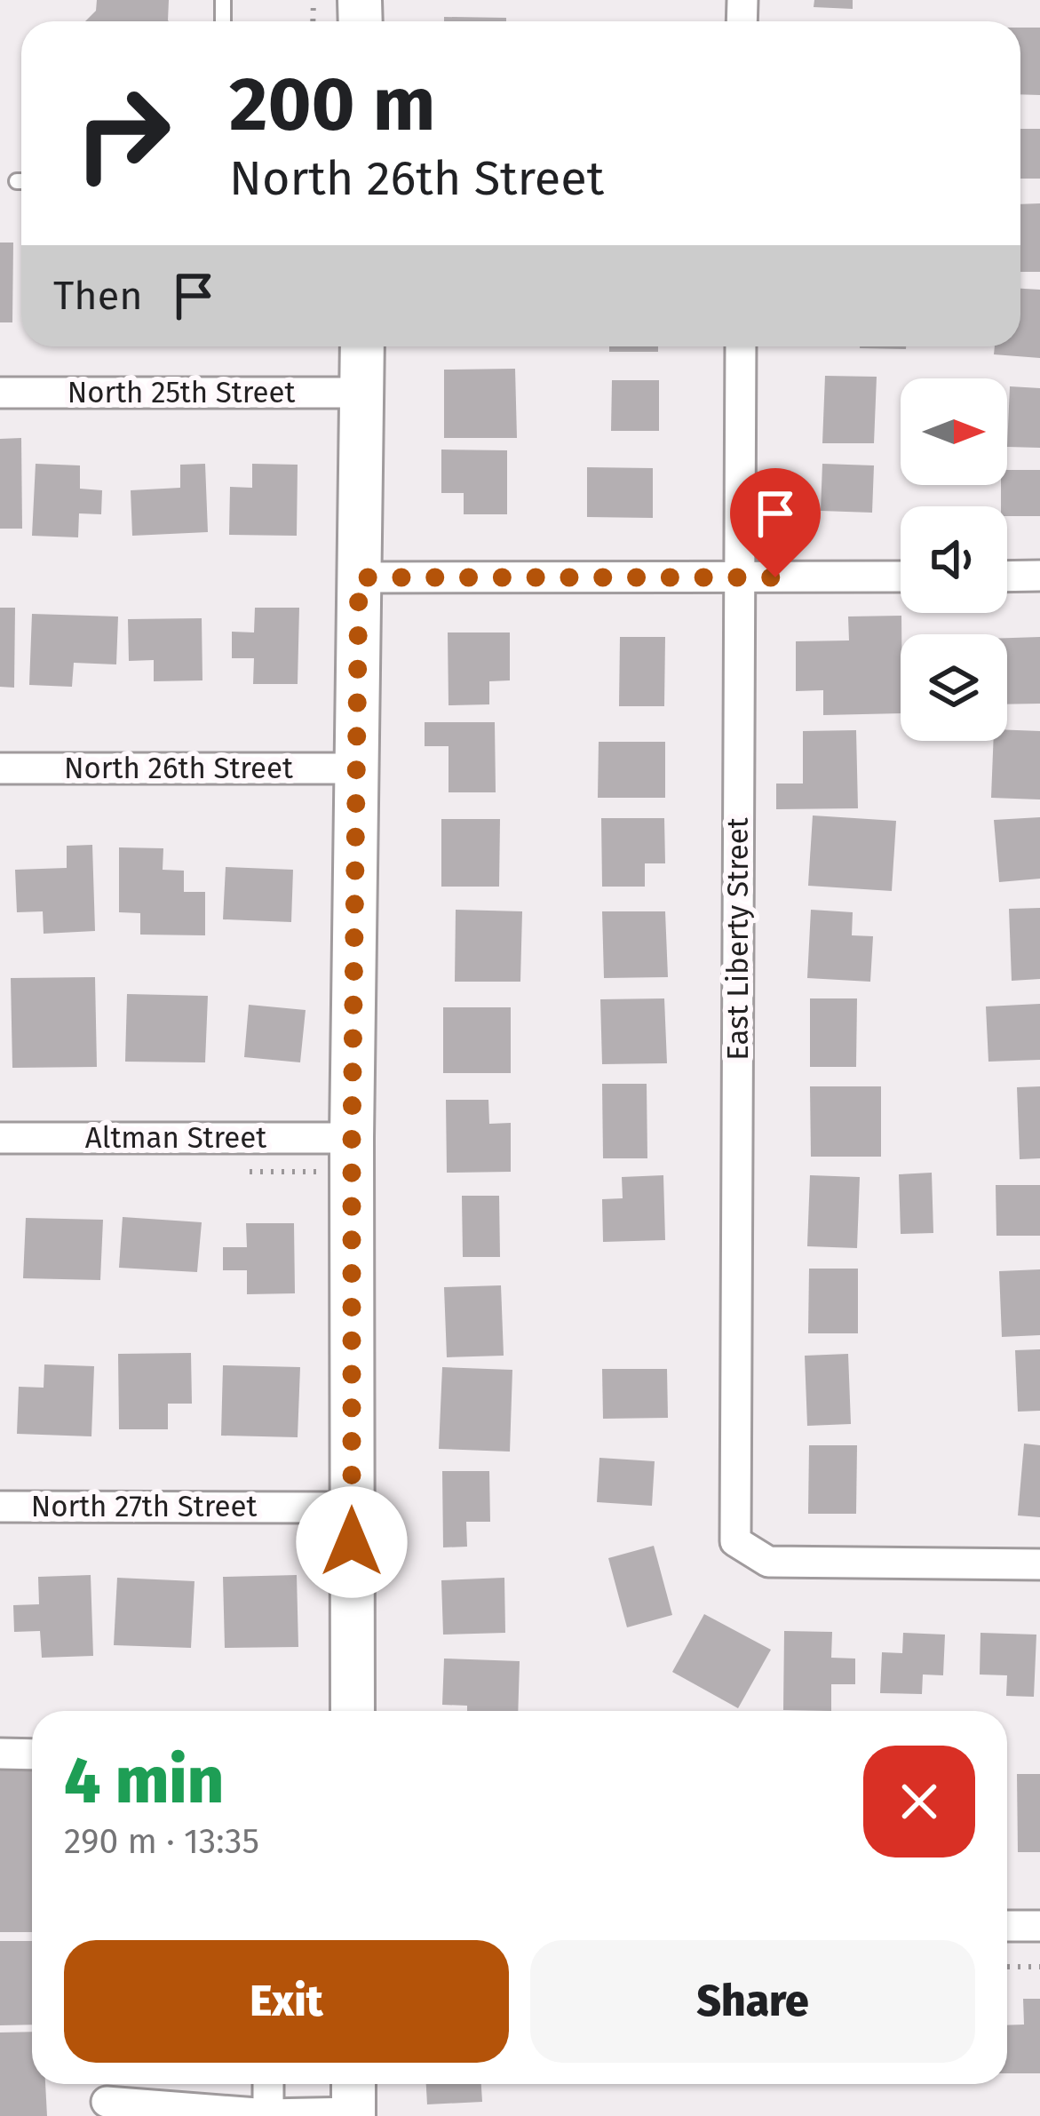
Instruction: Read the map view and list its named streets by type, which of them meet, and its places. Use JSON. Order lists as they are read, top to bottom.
{
  "streets": {
    "street": [
      "North 25th Street",
      "North 26th Street",
      "East Liberty Street",
      "Altman Street",
      "North 27th Street"
    ]
  },
  "north": "right",
  "page": {
    "turn": ["200 m", "North 26th Street"],
    "then": "Then",
    "heading": ["4 min", "290 m · 13:35"],
    "buttons": ["Exit", "Share"]
  }
}
